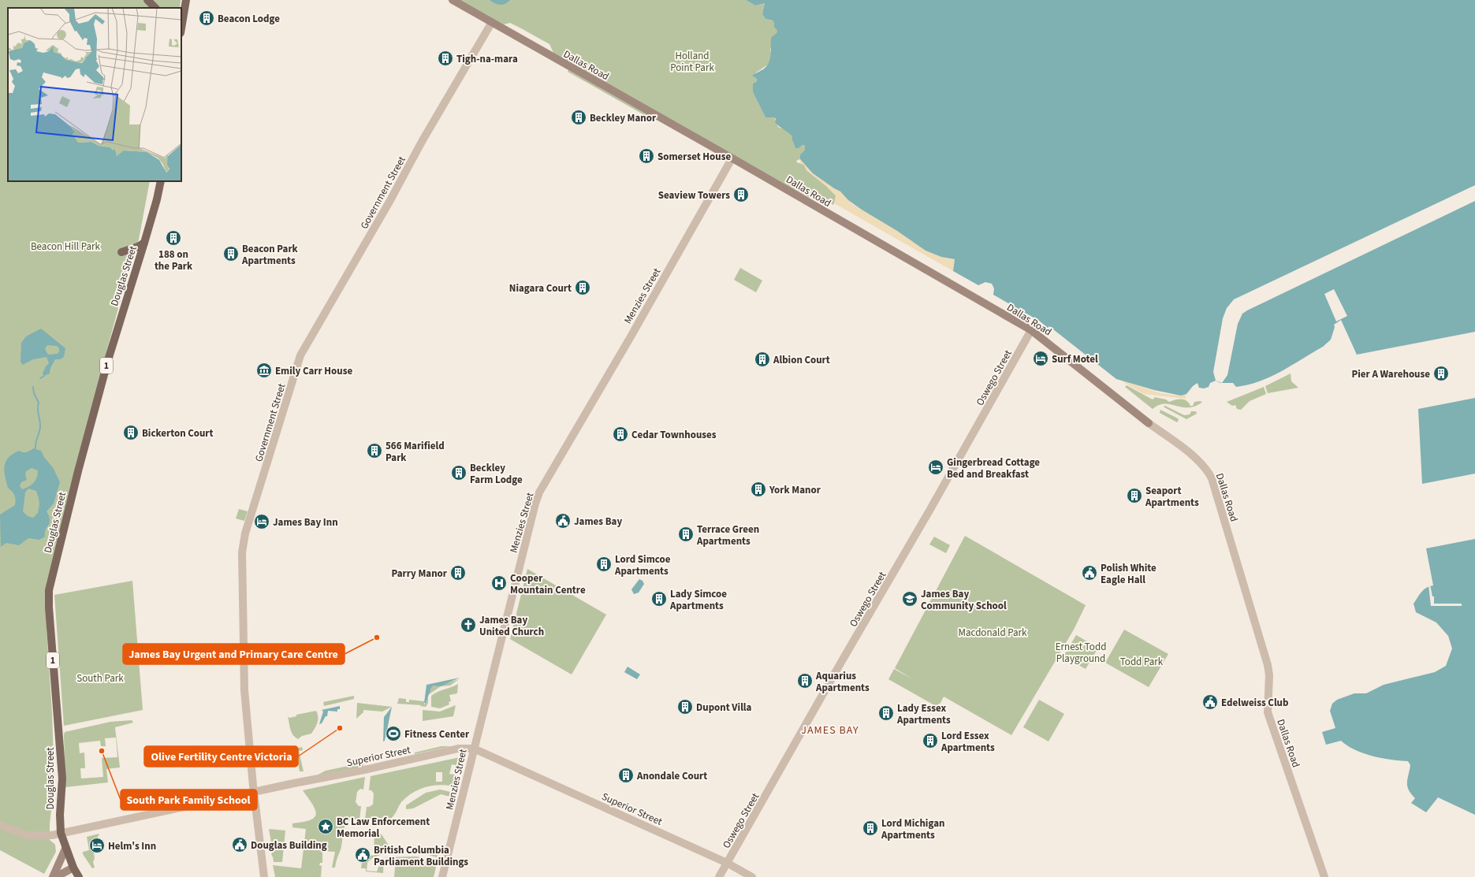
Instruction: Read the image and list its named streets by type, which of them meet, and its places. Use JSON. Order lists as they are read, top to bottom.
{
  "streets": {
    "main road": ["Dallas Road", "Douglas Street", "1"],
    "street": [
      "Government Street",
      "Menzies Street",
      "Oswego Street",
      "Superior Street"
    ]
  },
  "crossings": [
    ["Dallas Road", "Government Street"],
    ["Dallas Road", "Menzies Street"],
    ["Dallas Road", "Oswego Street"],
    ["Government Street", "Superior Street"],
    ["Douglas Street", "Superior Street"],
    ["Menzies Street", "Superior Street"],
    ["Oswego Street", "Superior Street"]
  ],
  "districts": ["JAMES BAY"],
  "parks": [
    "Holland Point Park",
    "Beacon Hill Park",
    "Macdonald Park",
    "Ernest Todd Playground",
    "Todd Park",
    "South Park"
  ],
  "places": {
    "building": [
      "Beacon Lodge",
      "Tigh-na-mara",
      "Beckley Manor",
      "Somerset House",
      "Seaview Towers",
      "188 on the Park",
      "Beacon Park Apartments",
      "Niagara Court",
      "Albion Court",
      "Pier A Warehouse",
      "Bickerton Court",
      "Cedar Townhouses",
      "566 Marifield Park",
      "Beckley Farm Lodge",
      "York Manor",
      "Seaport Apartments",
      "Terrace Green Apartments",
      "Lord Simcoe Apartments",
      "Parry Manor",
      "Lady Simcoe Apartments",
      "Aquarius Apartments",
      "Dupont Villa",
      "Lady Essex Apartments",
      "Lord Essex Apartments",
      "Anondale Court",
      "Lord Michigan Apartments"
    ],
    "hotel": [
      "Surf Motel",
      "Gingerbread Cottage Bed and Breakfast",
      "James Bay Inn",
      "Helm's Inn"
    ],
    "museum": ["Emily Carr House"],
    "public building": [
      "James Bay",
      "Polish White Eagle Hall",
      "Edelweiss Club",
      "Douglas Building",
      "British Columbia Parliament Buildings"
    ],
    "hospital": ["Cooper Mountain Centre"],
    "school or university": ["James Bay Community School"],
    "church": ["James Bay United Church"],
    "other": ["James Bay Urgent and Primary Care Centre", "Olive Fertility Centre Victoria", "South Park Family School"],
    "sports": ["Fitness Center"],
    "place": ["BC Law Enforcement Memorial"]
  }
}
